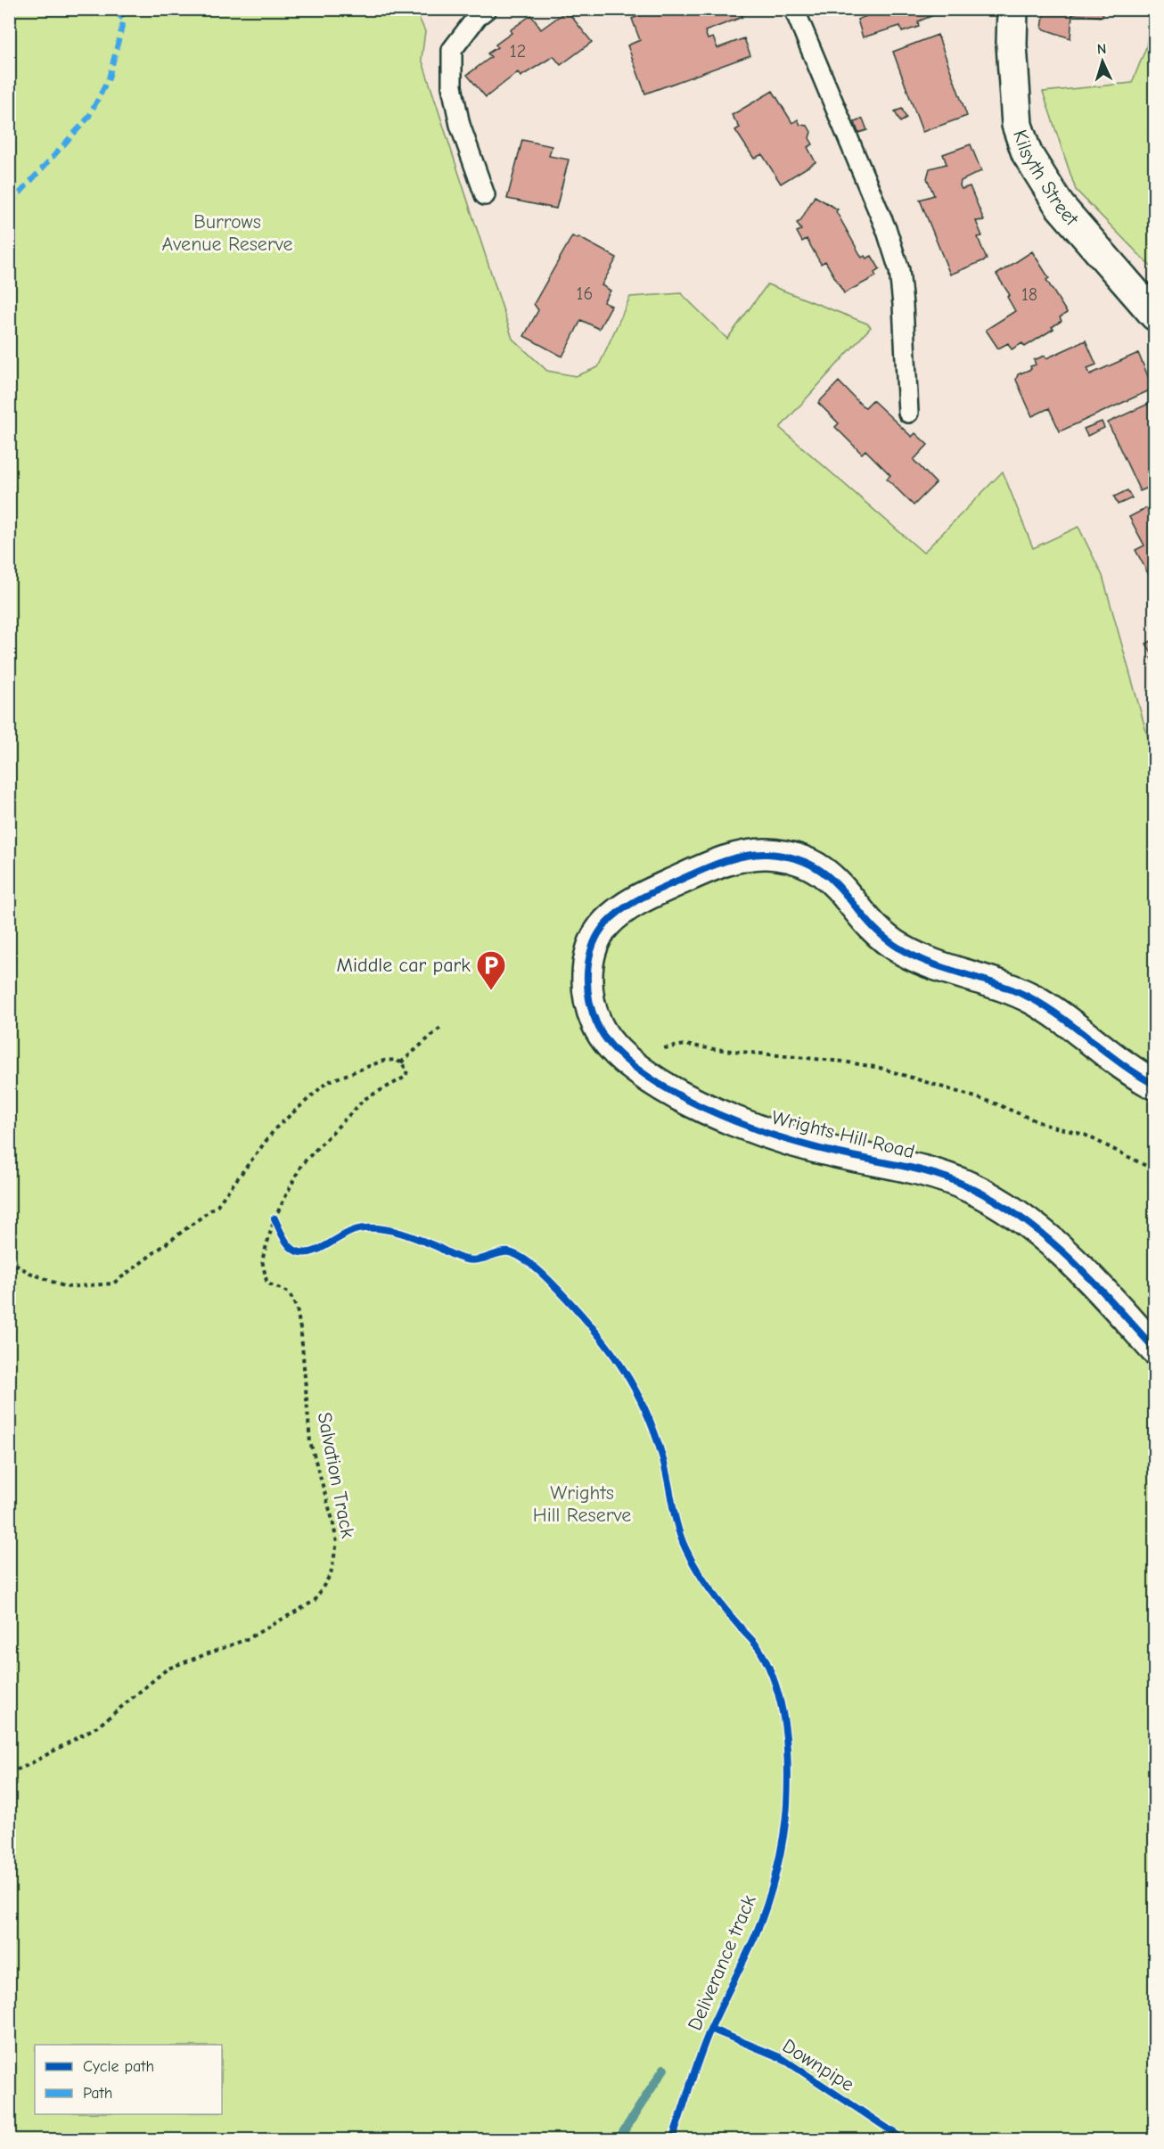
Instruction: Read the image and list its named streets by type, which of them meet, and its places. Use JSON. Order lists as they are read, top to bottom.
{
  "streets": {
    "street": ["Kilsyth Street", "Wrights Hill Road"],
    "path": ["Salvation Track"],
    "cycle path": ["Deliverance track"]
  },
  "parks": ["Burrows Avenue Reserve", "Wrights Hill Reserve"],
  "places": {
    "parking": ["Middle car park"]
  },
  "house_numbers": ["12", "16", "18"],
  "legend": ["Cycle path", "Path"],
  "north": "top"
}
